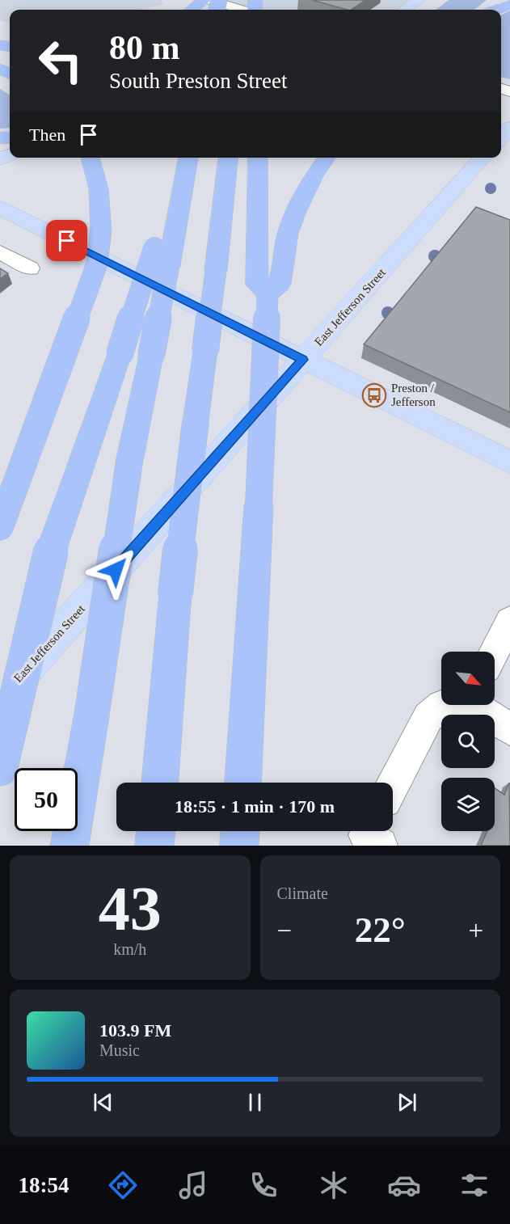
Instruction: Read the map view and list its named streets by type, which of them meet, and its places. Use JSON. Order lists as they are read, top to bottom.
{
  "streets": {
    "main road": ["East Jefferson Street"]
  },
  "places": {
    "bus stop": ["Preston / Jefferson"]
  },
  "north": "bottom right",
  "page": {
    "turn": ["80 m", "South Preston Street"],
    "then": "Then",
    "limit": "50",
    "trip": "18:55 · 1 min · 170 m",
    "tile": [
      ["43", "km/h"],
      "Climate"
    ],
    "heat": ["−", "22°", "+"],
    "song": ["103.9 FM", "Music"],
    "tabs": "18:54"
  }
}
